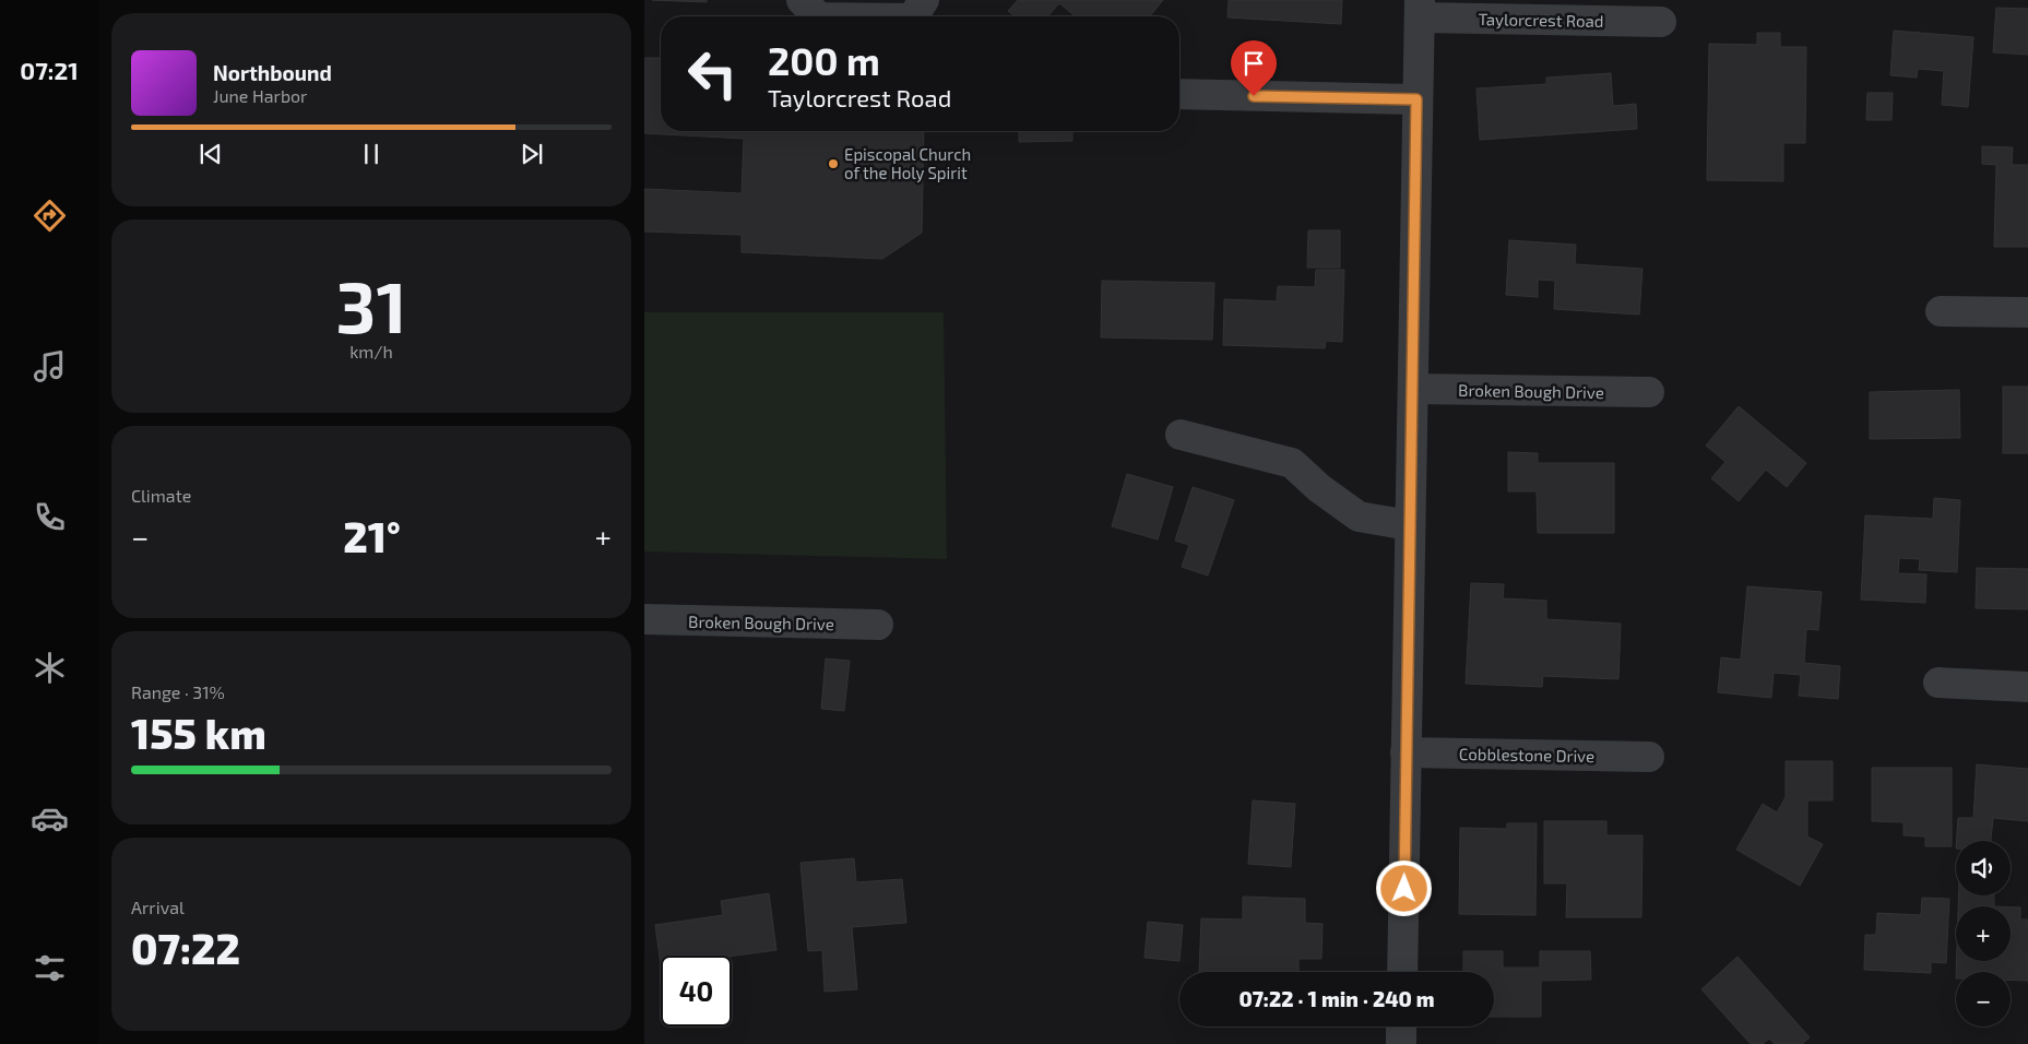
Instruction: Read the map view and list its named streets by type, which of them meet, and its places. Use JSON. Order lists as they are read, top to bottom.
{
  "streets": {
    "street": ["Taylorcrest Road", "Broken Bough Drive", "Cobblestone Drive"]
  },
  "places": ["Episcopal Church of the Holy Spirit"],
  "page": {
    "tabs": "07:21",
    "turn": ["200 m", "Taylorcrest Road"],
    "song": ["Northbound", "June Harbor"],
    "tile": [
      ["31", "km/h"],
      "Climate",
      ["Range · 31%", "155 km"],
      ["Arrival", "07:22"]
    ],
    "heat": ["−", "21°", "+"],
    "map_buttons": ["+", "−"],
    "limit": "40",
    "trip": "07:22 · 1 min · 240 m"
  }
}
